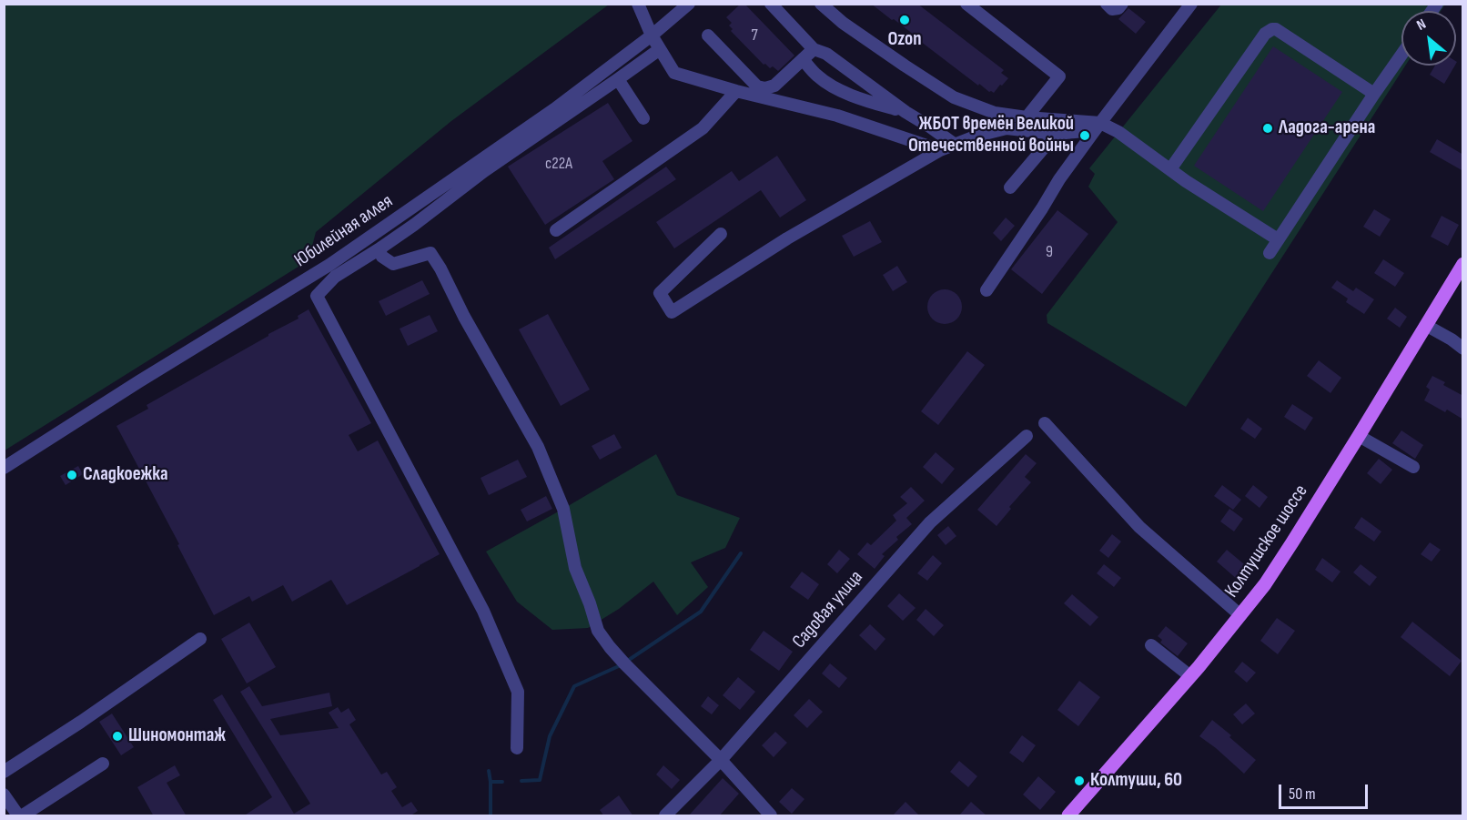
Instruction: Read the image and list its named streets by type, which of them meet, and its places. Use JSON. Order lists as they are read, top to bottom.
{
  "streets": {
    "main road": ["Колтушское шоссе"],
    "street": ["Юбилейная аллея", "Садовая улица"]
  },
  "places": [
    "Ozon",
    "Ладога-арена",
    "ЖБОТ времён Великой Отечественной войны",
    "Сладкоежка",
    "Шиномонтаж",
    "Колтуши, 60"
  ],
  "house_numbers": ["7", "с22А", "9"],
  "scale_bar": "50 m",
  "north": "top left"
}
